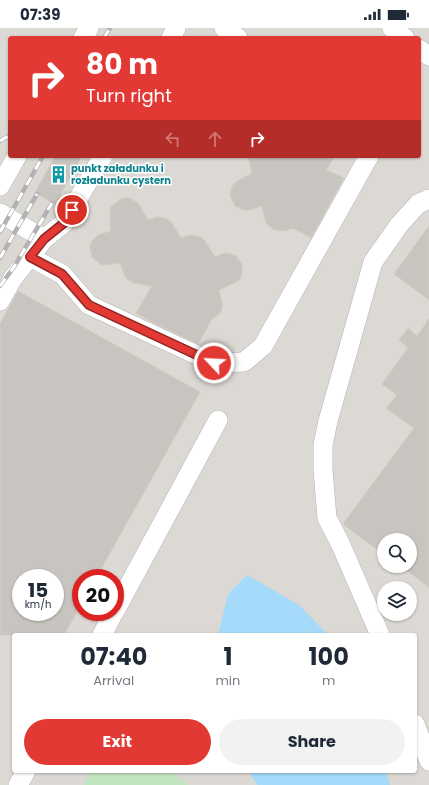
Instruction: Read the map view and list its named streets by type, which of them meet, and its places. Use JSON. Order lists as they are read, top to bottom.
{
  "places": {
    "building": ["punkt załadunku i rozładunku cystern"]
  },
  "page": {
    "status": "07:39",
    "turn": ["80 m", "Turn right"],
    "speed": "15 km/h",
    "limit": "20",
    "eta": [
      "07:40",
      "Arrival",
      "1",
      "min",
      "100",
      "m"
    ],
    "buttons": ["Exit", "Share"]
  }
}
